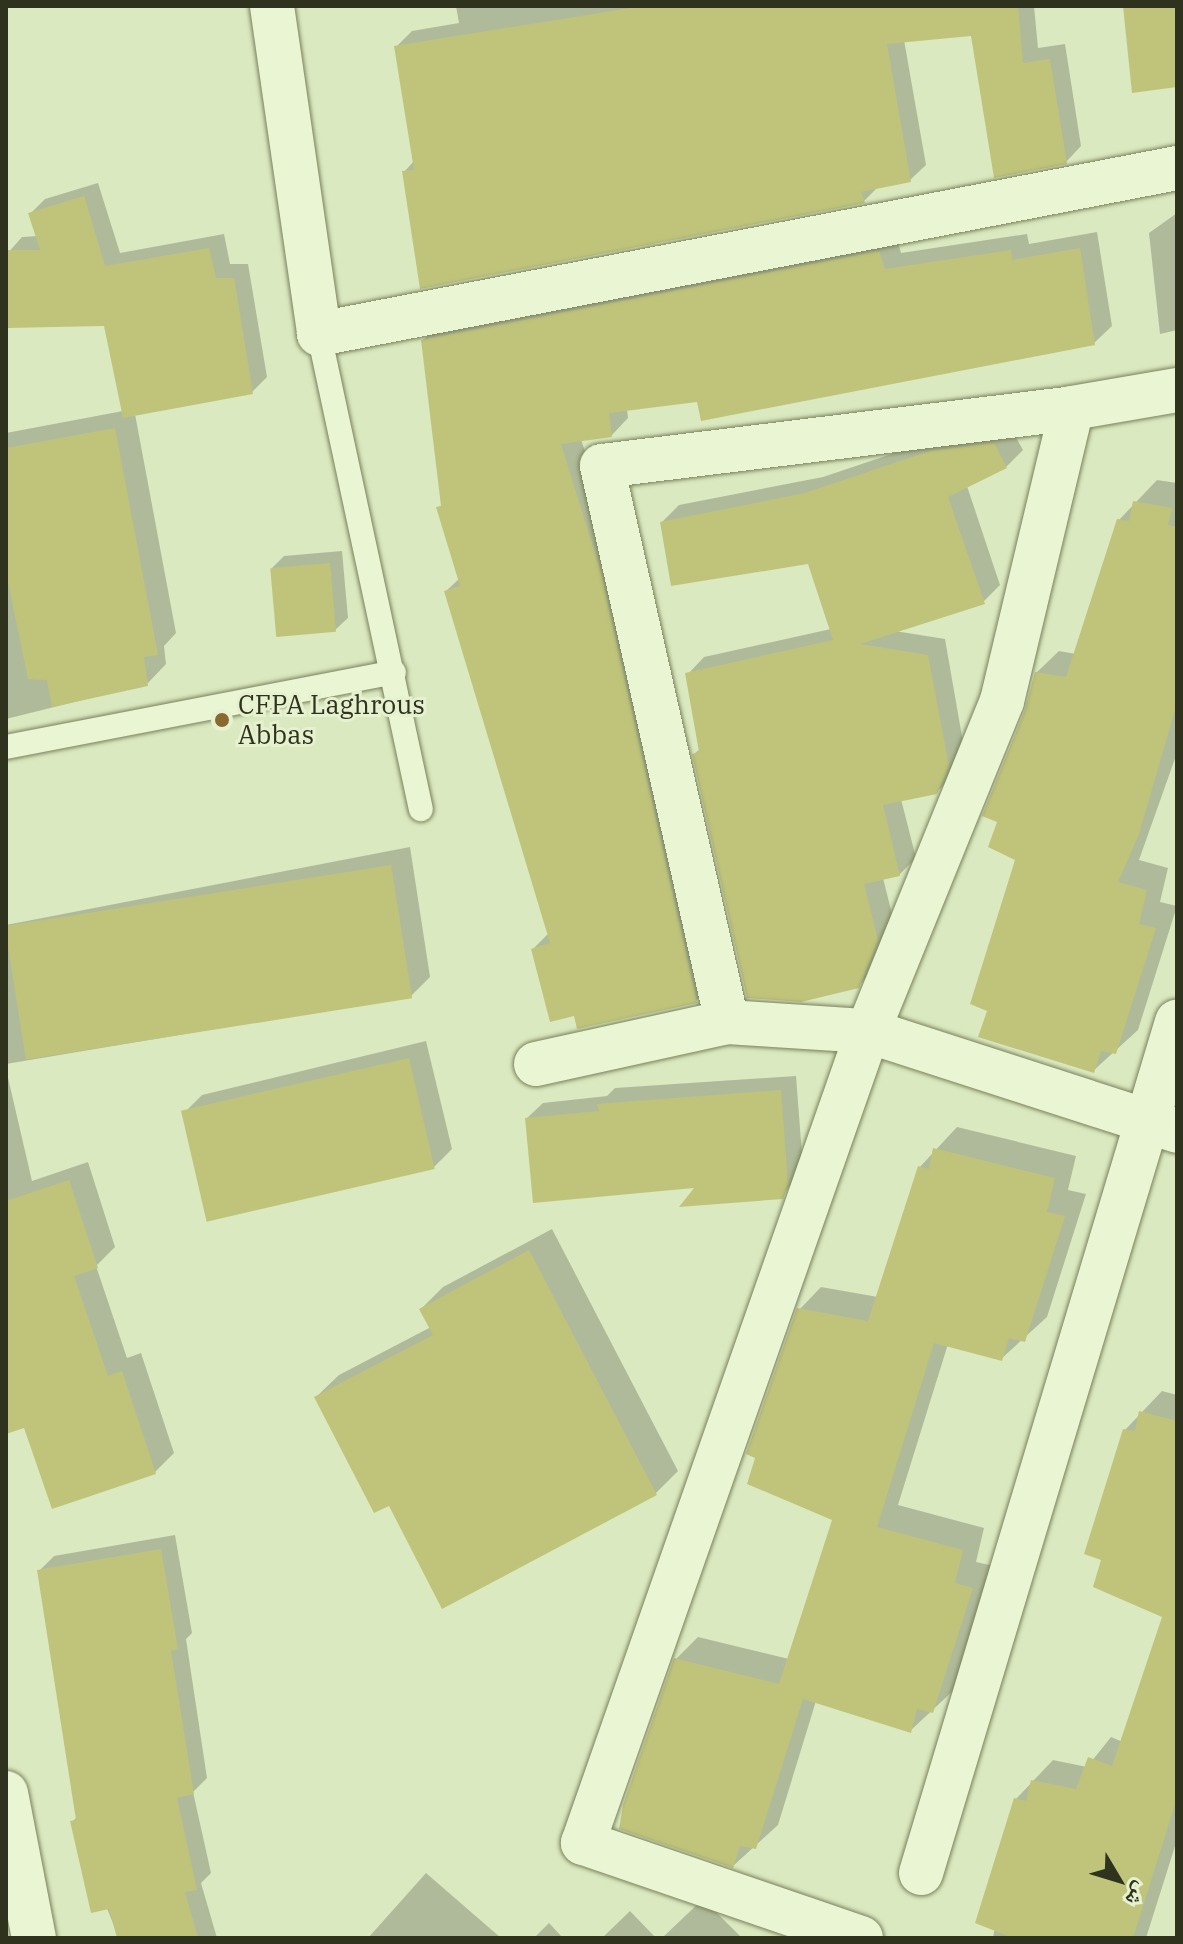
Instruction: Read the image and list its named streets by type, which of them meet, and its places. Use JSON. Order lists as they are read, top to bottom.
{
  "places": ["CFPA Laghrous Abbas"],
  "north": "bottom right"
}
